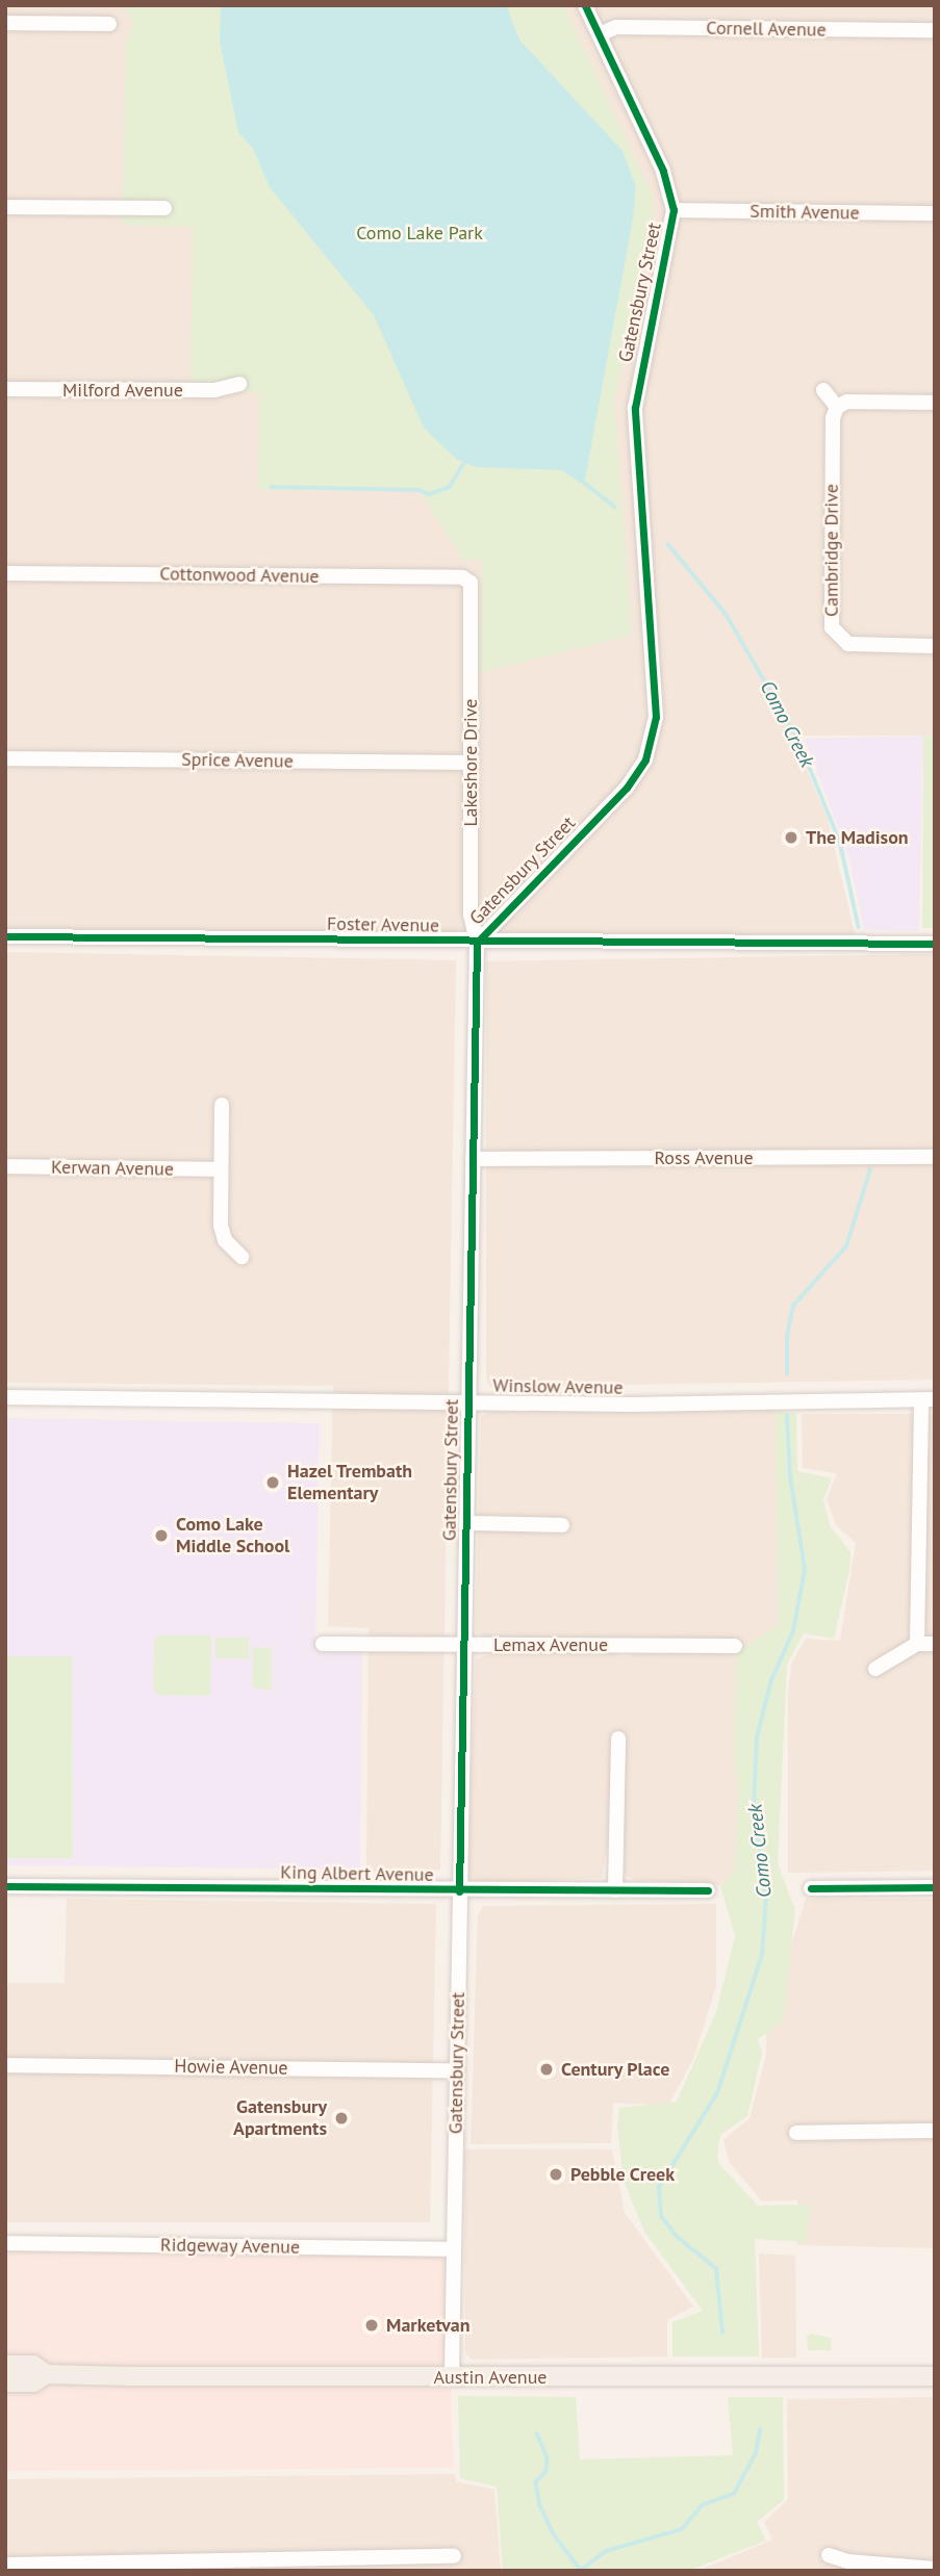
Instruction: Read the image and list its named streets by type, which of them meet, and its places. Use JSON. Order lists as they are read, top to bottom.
{
  "streets": {
    "main road": ["Austin Avenue"],
    "street": [
      "Cornell Avenue",
      "Smith Avenue",
      "Gatensbury Street",
      "Milford Avenue",
      "Cambridge Drive",
      "Cottonwood Avenue",
      "Sprice Avenue",
      "Lakeshore Drive",
      "Foster Avenue",
      "Ross Avenue",
      "Kerwan Avenue",
      "Winslow Avenue",
      "Lemax Avenue",
      "King Albert Avenue",
      "Howie Avenue",
      "Ridgeway Avenue"
    ]
  },
  "crossings": [
    ["Cornell Avenue", "Gatensbury Street"],
    ["Smith Avenue", "Gatensbury Street"],
    ["Gatensbury Street", "Lakeshore Drive"],
    ["Gatensbury Street", "Foster Avenue"],
    ["Gatensbury Street", "Ross Avenue"],
    ["Gatensbury Street", "Winslow Avenue"],
    ["Gatensbury Street", "Lemax Avenue"],
    ["Gatensbury Street", "King Albert Avenue"],
    ["Gatensbury Street", "Howie Avenue"],
    ["Gatensbury Street", "Ridgeway Avenue"],
    ["Gatensbury Street", "Austin Avenue"],
    ["Cottonwood Avenue", "Lakeshore Drive"],
    ["Sprice Avenue", "Lakeshore Drive"],
    ["Lakeshore Drive", "Foster Avenue"]
  ],
  "water": ["Como Creek"],
  "parks": ["Como Lake Park"],
  "places": [
    "The Madison",
    "Hazel Trembath Elementary",
    "Como Lake Middle School",
    "Century Place",
    "Gatensbury Apartments",
    "Pebble Creek",
    "Marketvan"
  ]
}
